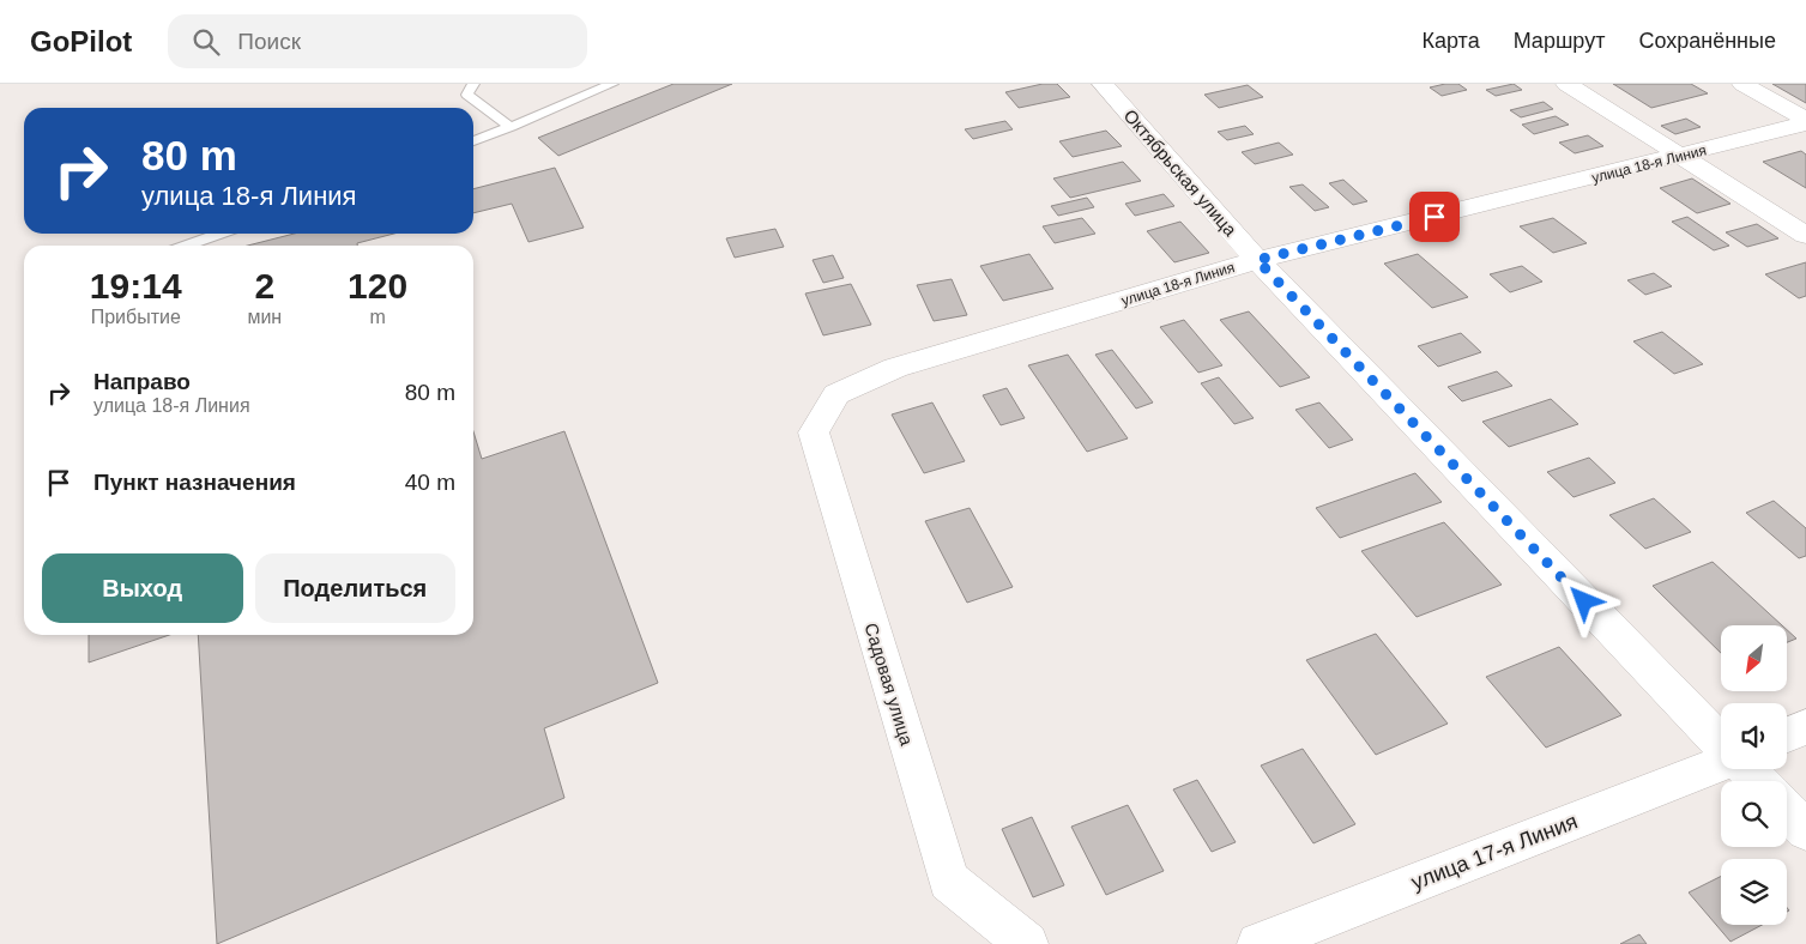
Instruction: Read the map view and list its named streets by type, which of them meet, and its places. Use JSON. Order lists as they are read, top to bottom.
{
  "streets": {
    "street": [
      "улица 18-я Линия",
      "Октябрьская улица",
      "Садовая улица",
      "улица 17-я Линия"
    ]
  },
  "crossings": [
    ["улица 18-я Линия", "Октябрьская улица"],
    ["улица 18-я Линия", "Садовая улица"]
  ],
  "north": "bottom left",
  "page": {
    "header": "GoPilot",
    "search": "Поиск",
    "nav": ["Карта", "Маршрут", "Сохранённые"],
    "turn": ["80 m", "улица 18-я Линия"],
    "eta": [
      "19:14",
      "Прибытие",
      "2",
      "мин",
      "120",
      "m"
    ],
    "list": [
      {
        "name": "Направо",
        "note": "улица 18-я Линия",
        "value": "80 m"
      },
      {
        "name": "Пункт назначения",
        "value": "40 m"
      }
    ],
    "buttons": ["Выход", "Поделиться"]
  }
}
